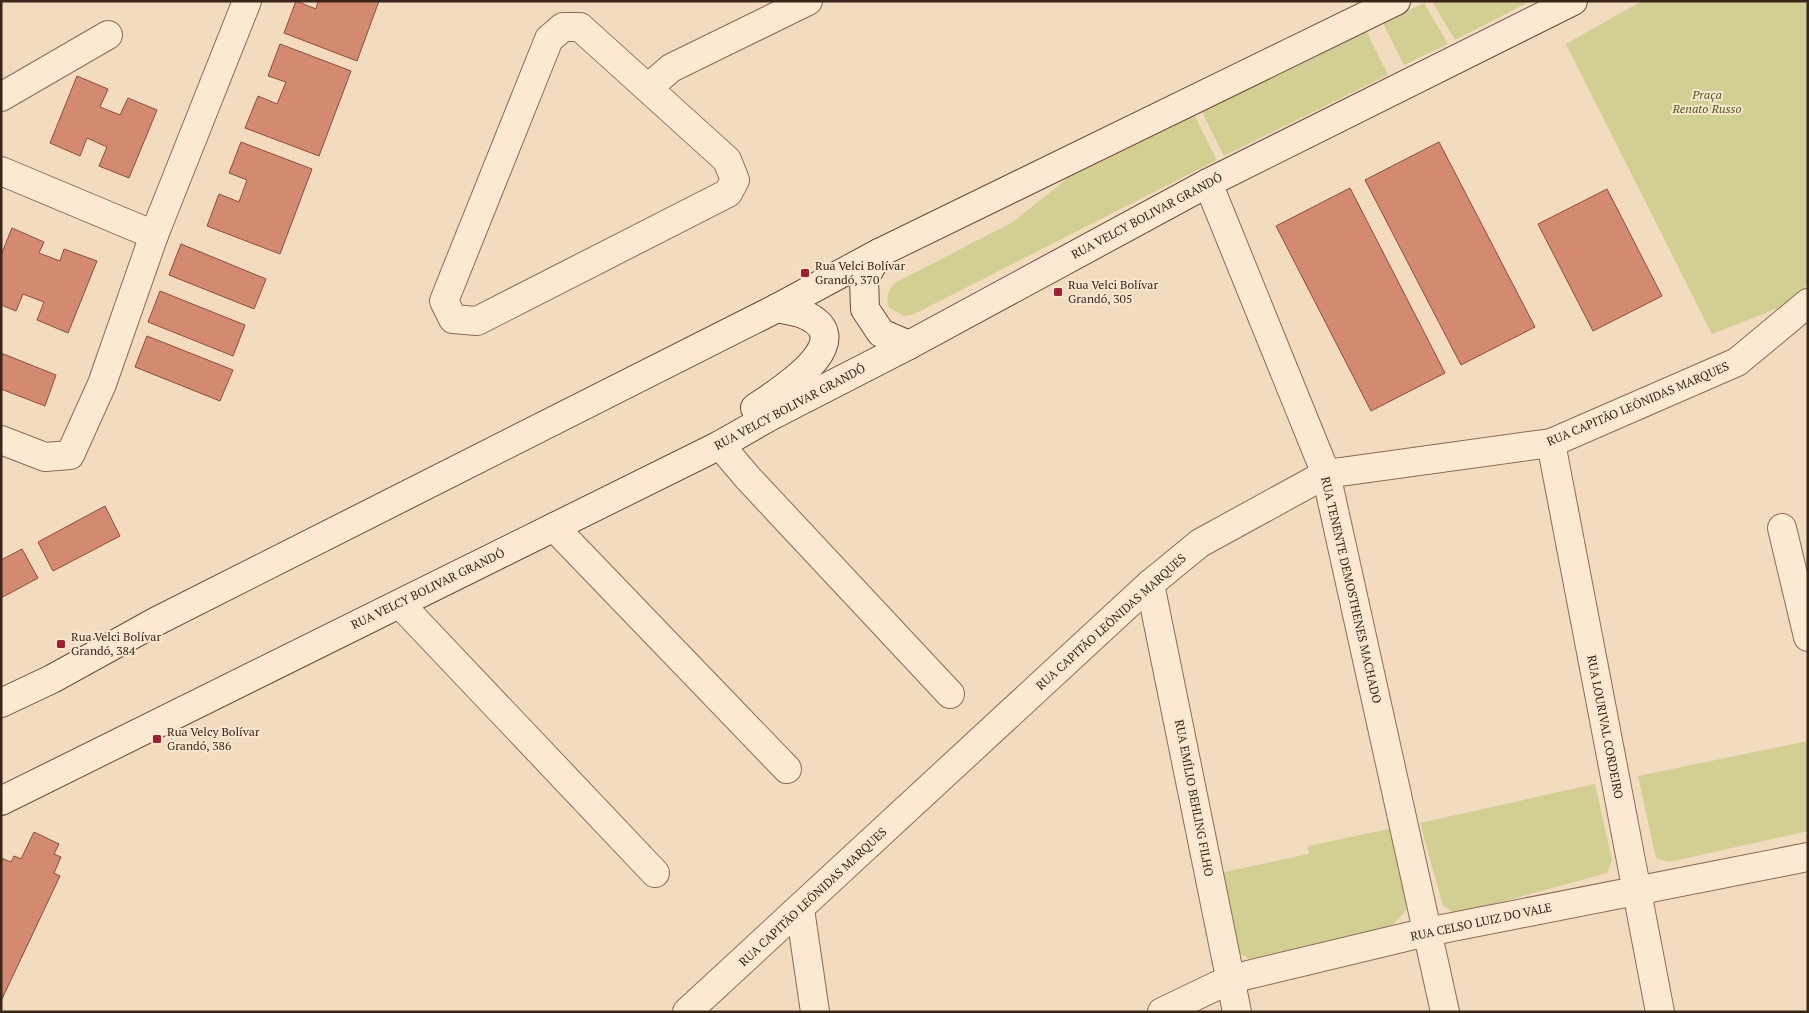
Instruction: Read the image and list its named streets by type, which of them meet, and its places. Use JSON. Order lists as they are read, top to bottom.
{
  "streets": {
    "street": [
      "RUA VELCY BOLIVAR GRANDÓ",
      "RUA CAPITÃO LEÔNIDAS MARQUES",
      "RUA TENENTE DEMOSTHENES MACHADO",
      "RUA LOURIVAL CORDEIRO",
      "RUA EMÍLIO BEHLING FILHO",
      "RUA CELSO LUIZ DO VALE"
    ]
  },
  "crossings": [
    ["RUA VELCY BOLIVAR GRANDÓ", "RUA TENENTE DEMOSTHENES MACHADO"],
    ["RUA CAPITÃO LEÔNIDAS MARQUES", "RUA TENENTE DEMOSTHENES MACHADO"],
    ["RUA CAPITÃO LEÔNIDAS MARQUES", "RUA LOURIVAL CORDEIRO"],
    ["RUA CAPITÃO LEÔNIDAS MARQUES", "RUA EMÍLIO BEHLING FILHO"],
    ["RUA TENENTE DEMOSTHENES MACHADO", "RUA CELSO LUIZ DO VALE"],
    ["RUA LOURIVAL CORDEIRO", "RUA CELSO LUIZ DO VALE"],
    ["RUA EMÍLIO BEHLING FILHO", "RUA CELSO LUIZ DO VALE"]
  ],
  "parks": ["Praça Renato Russo"],
  "places": {
    "transit": [
      "Rua Velci Bolívar Grandó, 370",
      "Rua Velci Bolívar Grandó, 305",
      "Rua Velci Bolívar Grandó, 384",
      "Rua Velcy Bolívar Grandó, 386"
    ]
  }
}
